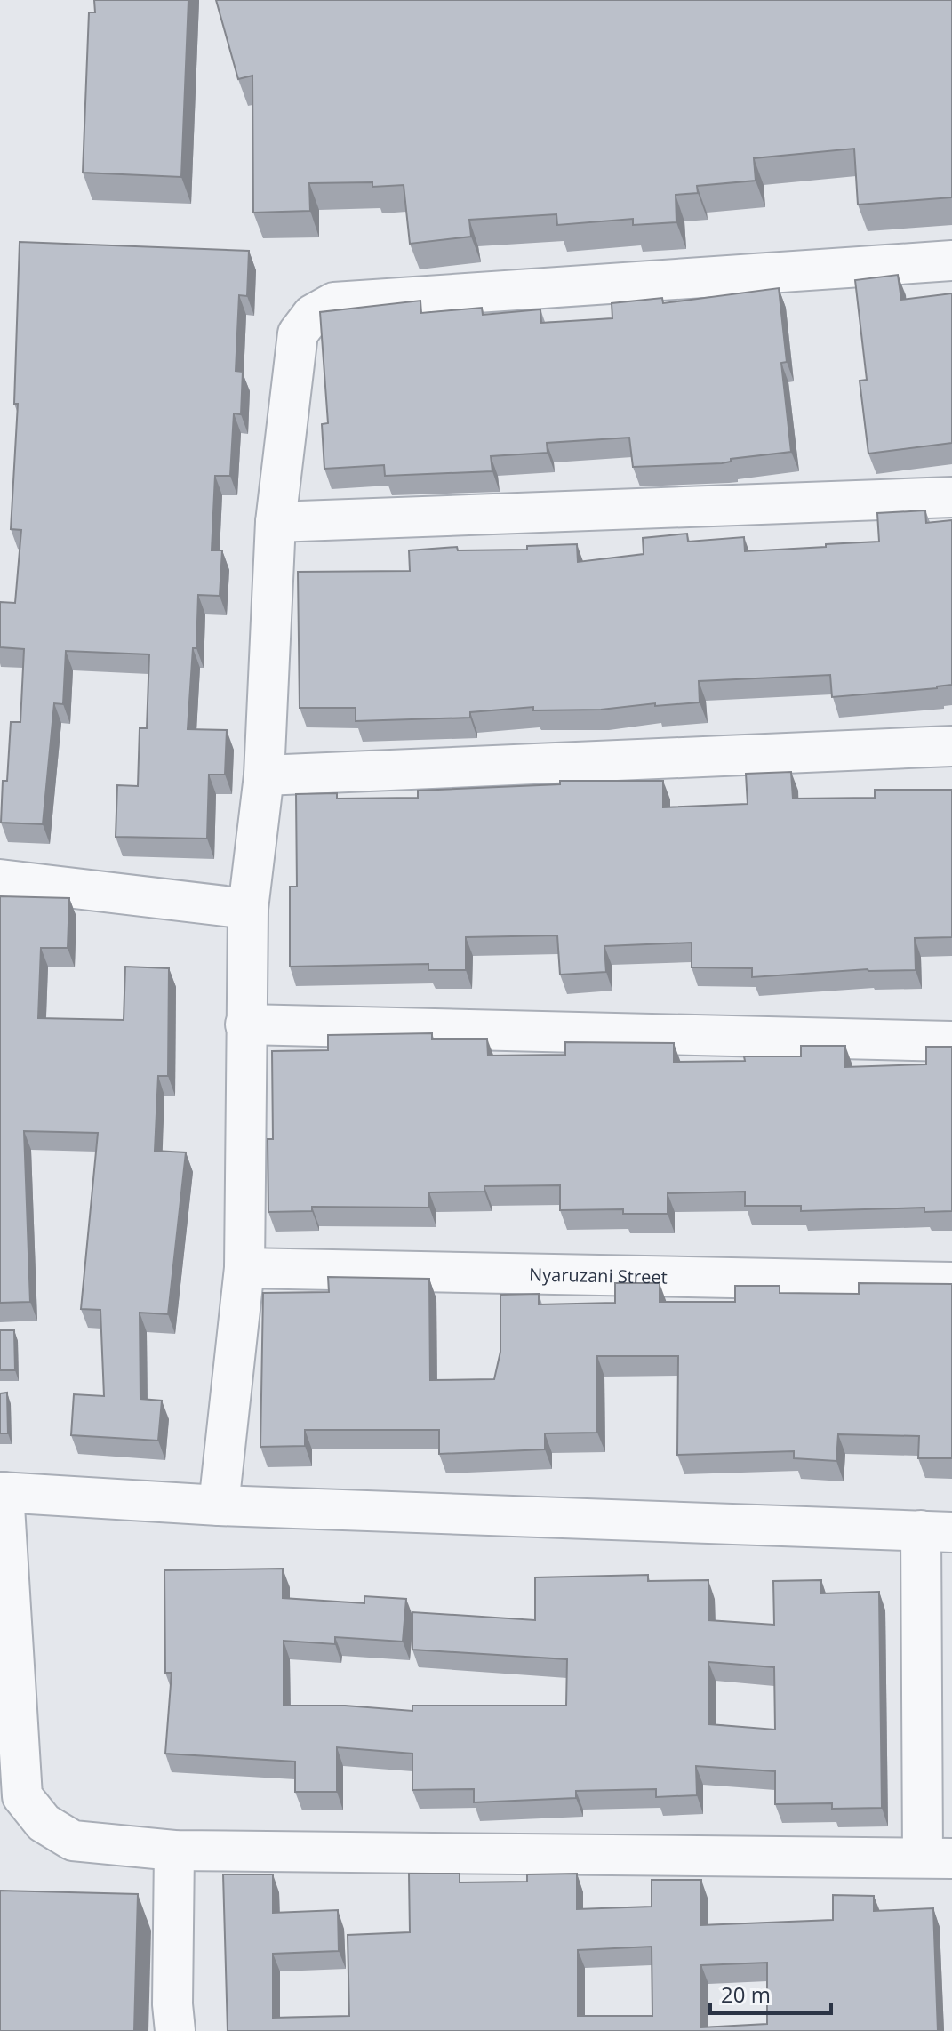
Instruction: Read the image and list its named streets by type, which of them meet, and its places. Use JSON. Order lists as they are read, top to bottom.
{
  "streets": {
    "street": ["Nyaruzani Street"]
  },
  "scale_bar": "20 m"
}
